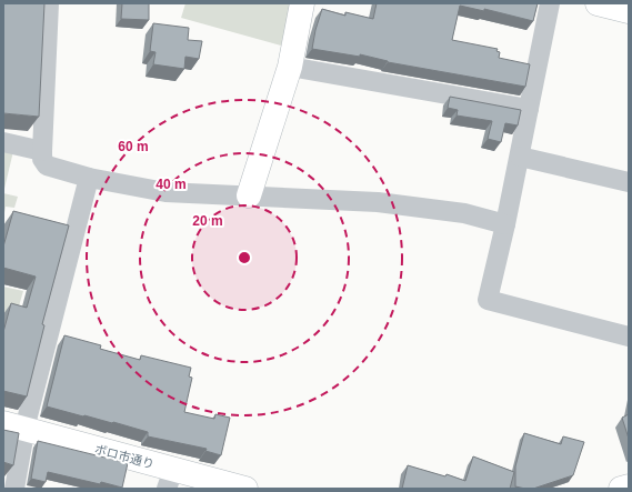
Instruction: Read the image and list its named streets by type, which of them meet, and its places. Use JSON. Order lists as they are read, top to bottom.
{
  "streets": {
    "street": ["ボロ市通り"]
  },
  "rings": ["60 m", "40 m", "20 m"]
}
